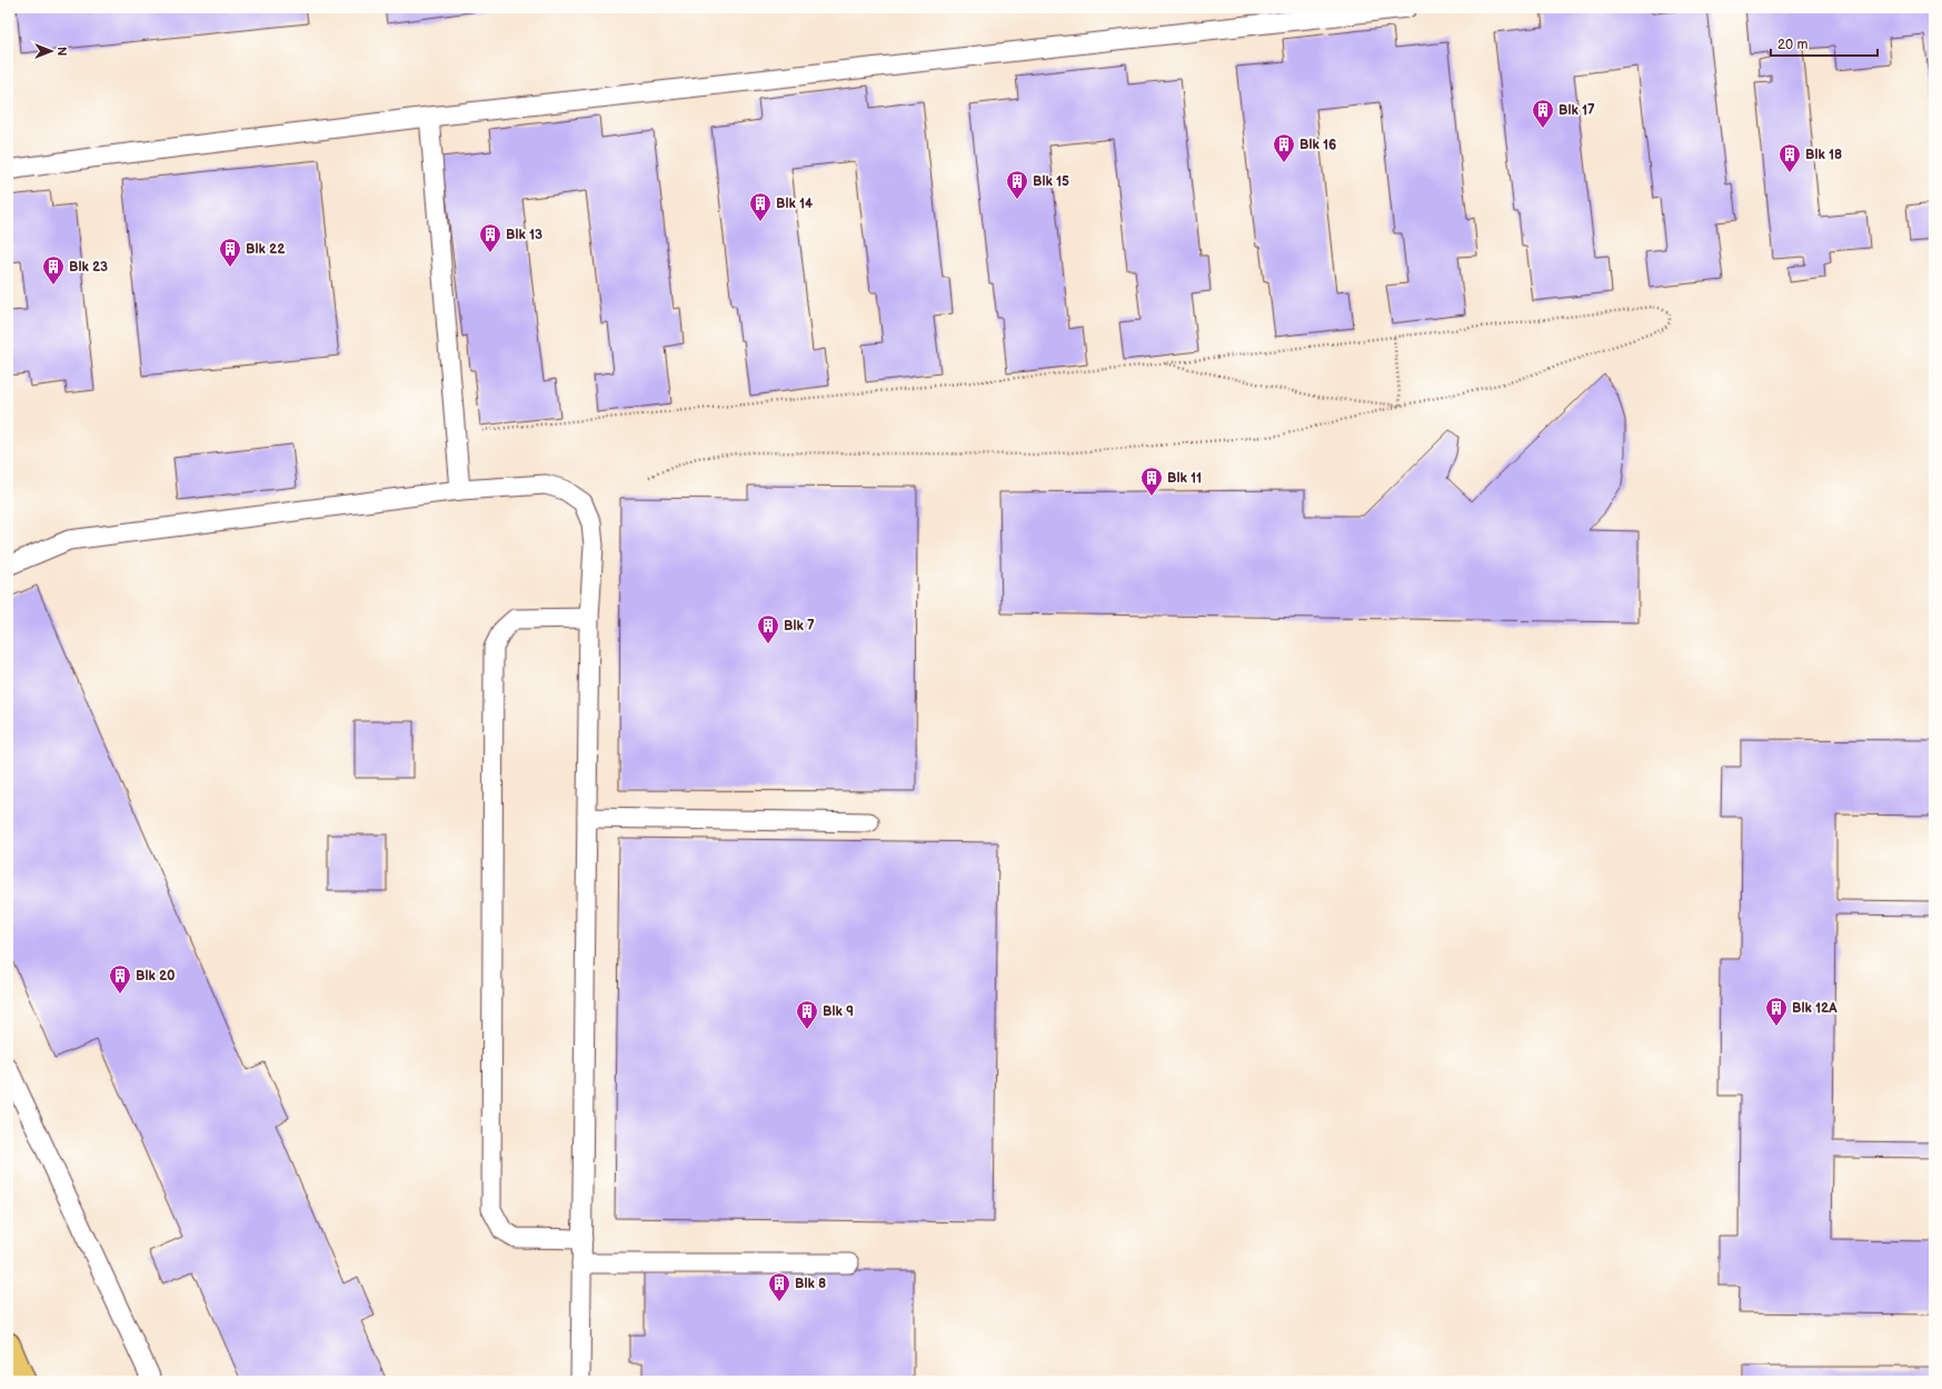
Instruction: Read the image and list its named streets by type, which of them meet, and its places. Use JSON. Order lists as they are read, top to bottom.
{
  "places": {
    "building": [
      "Blk 17",
      "Blk 16",
      "Blk 18",
      "Blk 15",
      "Blk 14",
      "Blk 13",
      "Blk 22",
      "Blk 23",
      "Blk 11",
      "Blk 7",
      "Blk 20",
      "Blk 12A",
      "Blk 9",
      "Blk 8"
    ]
  },
  "scale_bar": "20 m",
  "north": "right"
}
